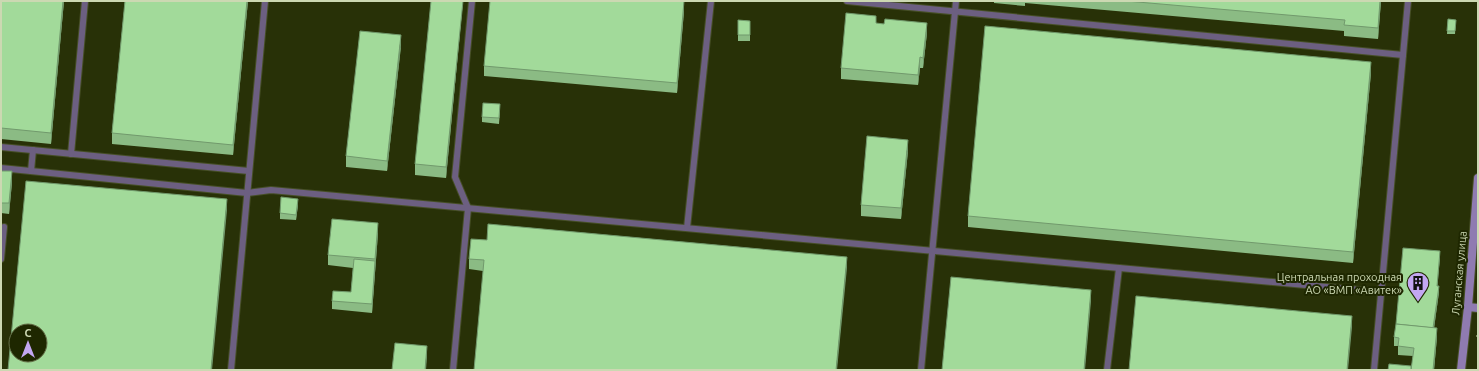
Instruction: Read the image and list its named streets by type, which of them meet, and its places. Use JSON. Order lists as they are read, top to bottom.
{
  "streets": {
    "main road": ["Луганская улица"]
  },
  "places": {
    "building": ["Центральная проходная АО «ВМП «Авитек»"]
  },
  "north": "top"
}
